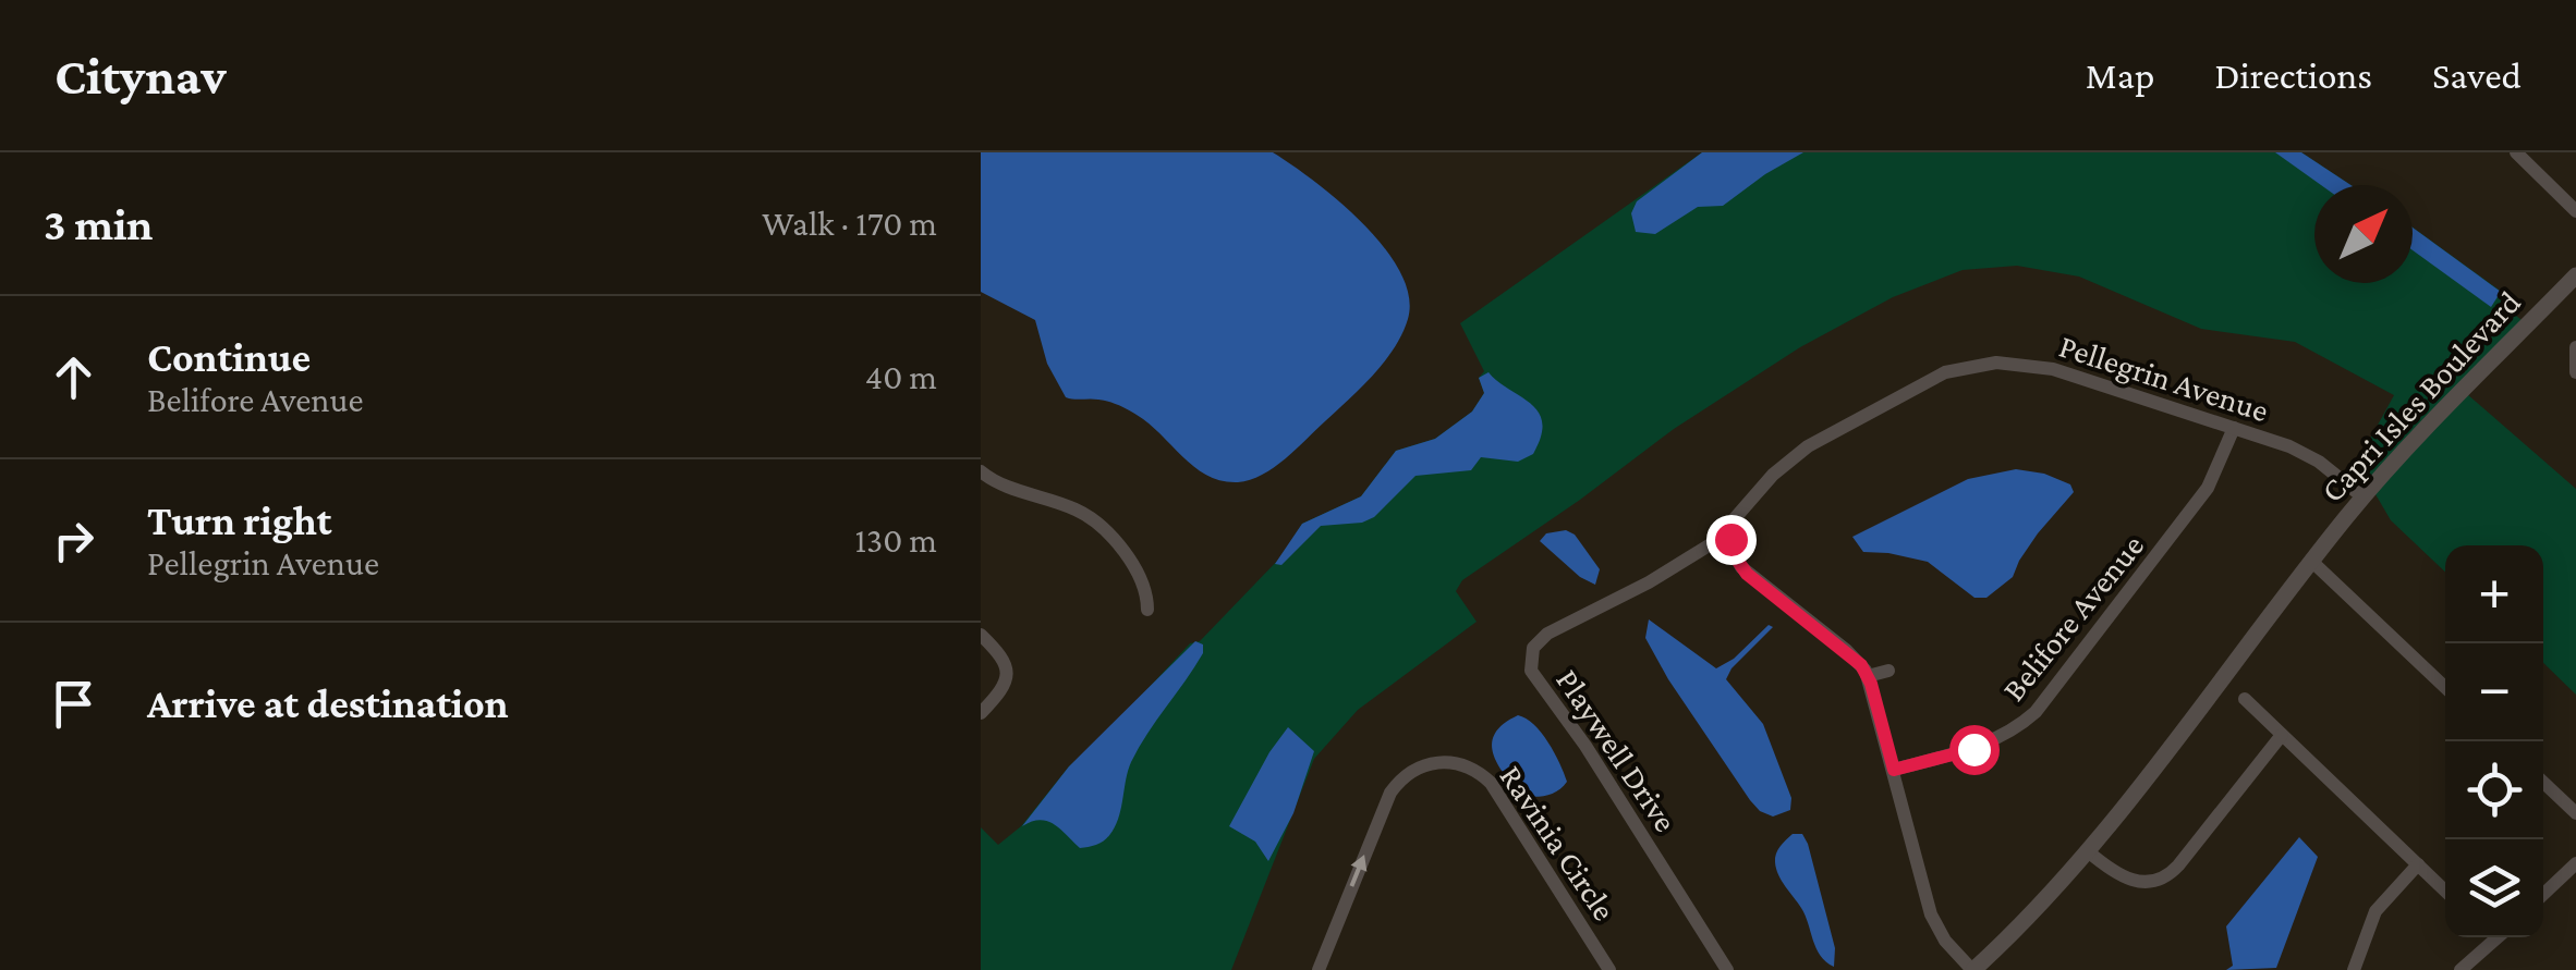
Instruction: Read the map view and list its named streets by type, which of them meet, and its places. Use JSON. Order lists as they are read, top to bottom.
{
  "streets": {
    "street": [
      "Pellegrin Avenue",
      "Capri Isles Boulevard",
      "Belifore Avenue",
      "Playwell Drive",
      "Ravinia Circle"
    ]
  },
  "crossings": [
    ["Pellegrin Avenue", "Capri Isles Boulevard"],
    ["Pellegrin Avenue", "Belifore Avenue"],
    ["Pellegrin Avenue", "Playwell Drive"]
  ],
  "north": "top right",
  "page": {
    "header": "Citynav",
    "nav": ["Map", "Directions", "Saved"],
    "heading": ["3 min", "Walk · 170 m"],
    "list": [
      ["Continue", "Belifore Avenue", "40 m"],
      ["Turn right", "Pellegrin Avenue", "130 m"],
      "Arrive at destination"
    ],
    "map_buttons": ["+", "−"]
  }
}
